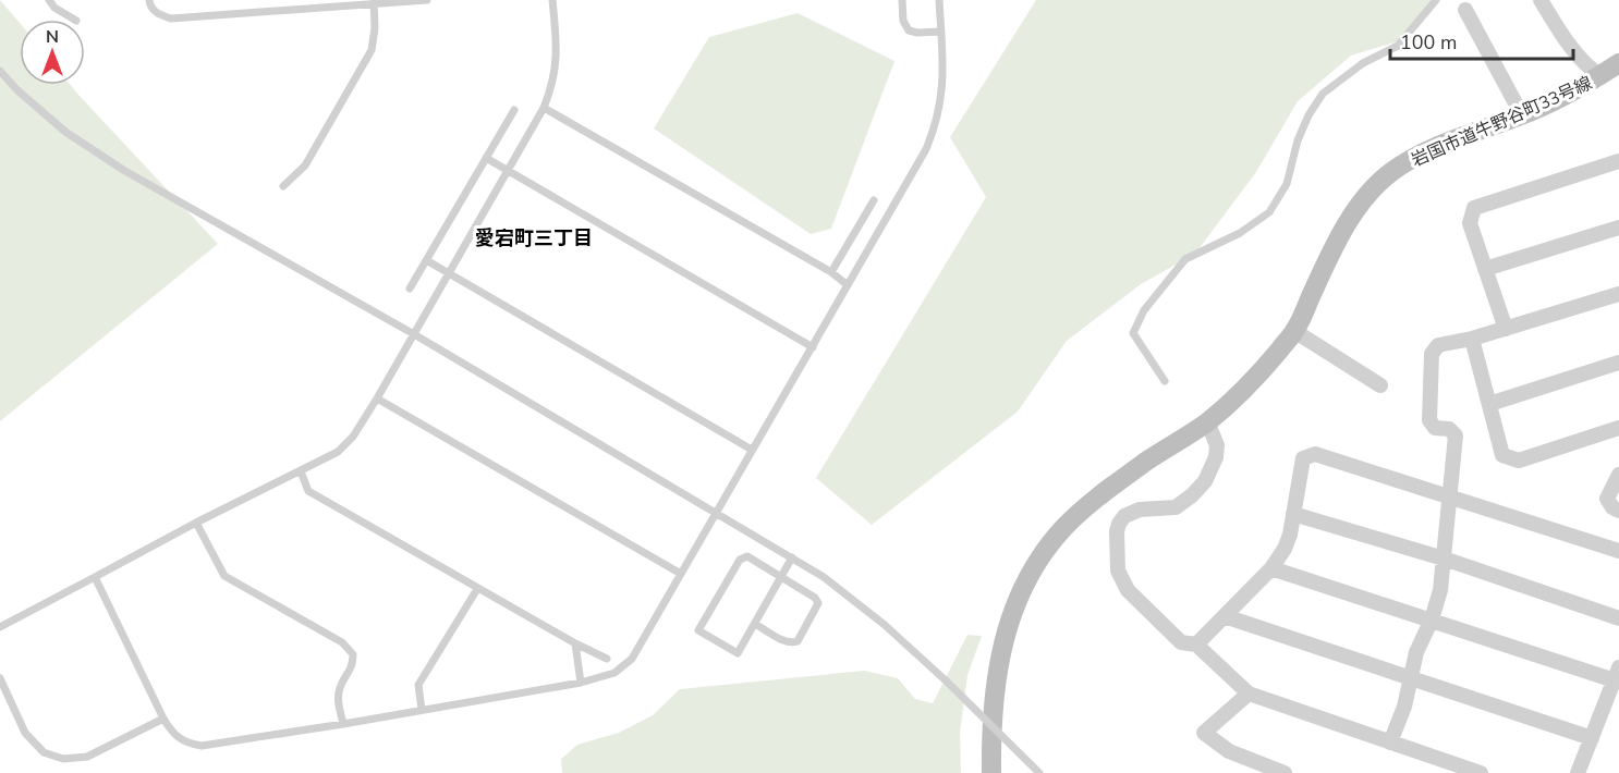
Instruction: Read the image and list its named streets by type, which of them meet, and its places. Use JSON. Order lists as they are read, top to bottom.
{
  "streets": {
    "street": ["岩国市道牛野谷町33号線"]
  },
  "districts": ["愛宕町三丁目"],
  "scale_bar": "100 m",
  "north": "top"
}
